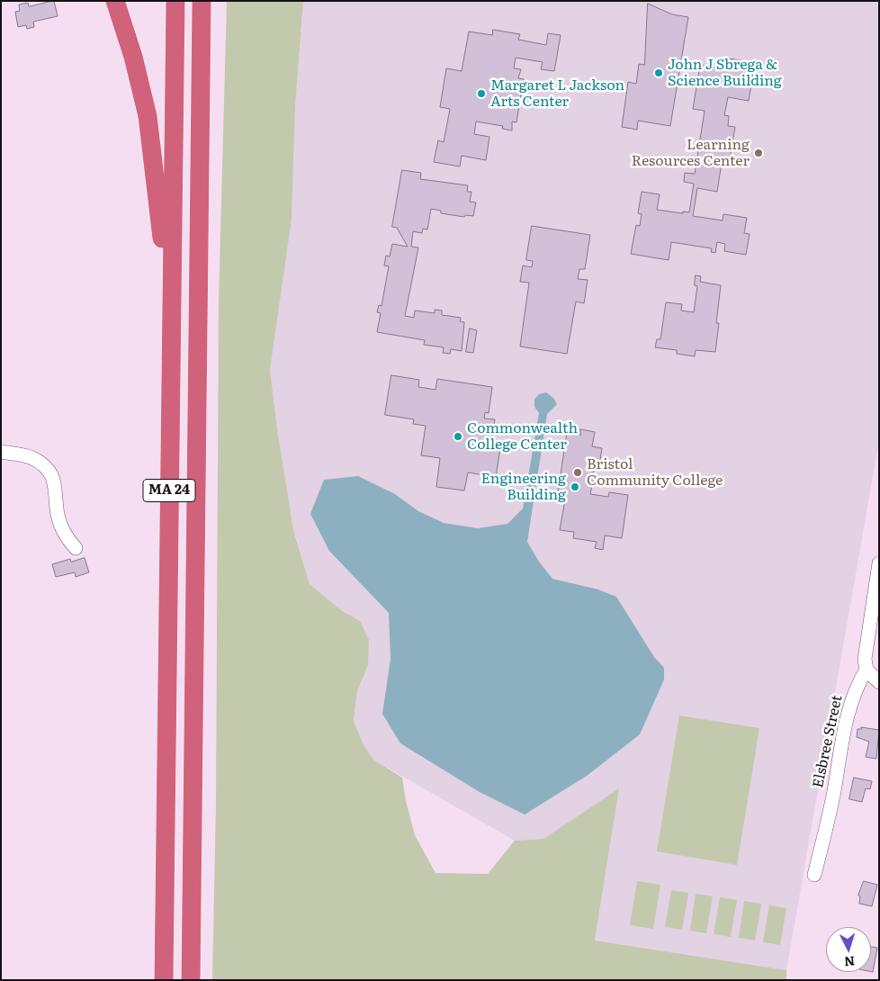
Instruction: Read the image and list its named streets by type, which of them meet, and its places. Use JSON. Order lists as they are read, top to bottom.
{
  "streets": {
    "highway": ["MA 24"],
    "street": ["Elsbree Street"]
  },
  "places": [
    "John J Sbrega & Science Building",
    "Margaret L Jackson Arts Center",
    "Learning Resources Center",
    "Commonwealth College Center",
    "Bristol Community College",
    "Engineering Building"
  ],
  "north": "bottom"
}
